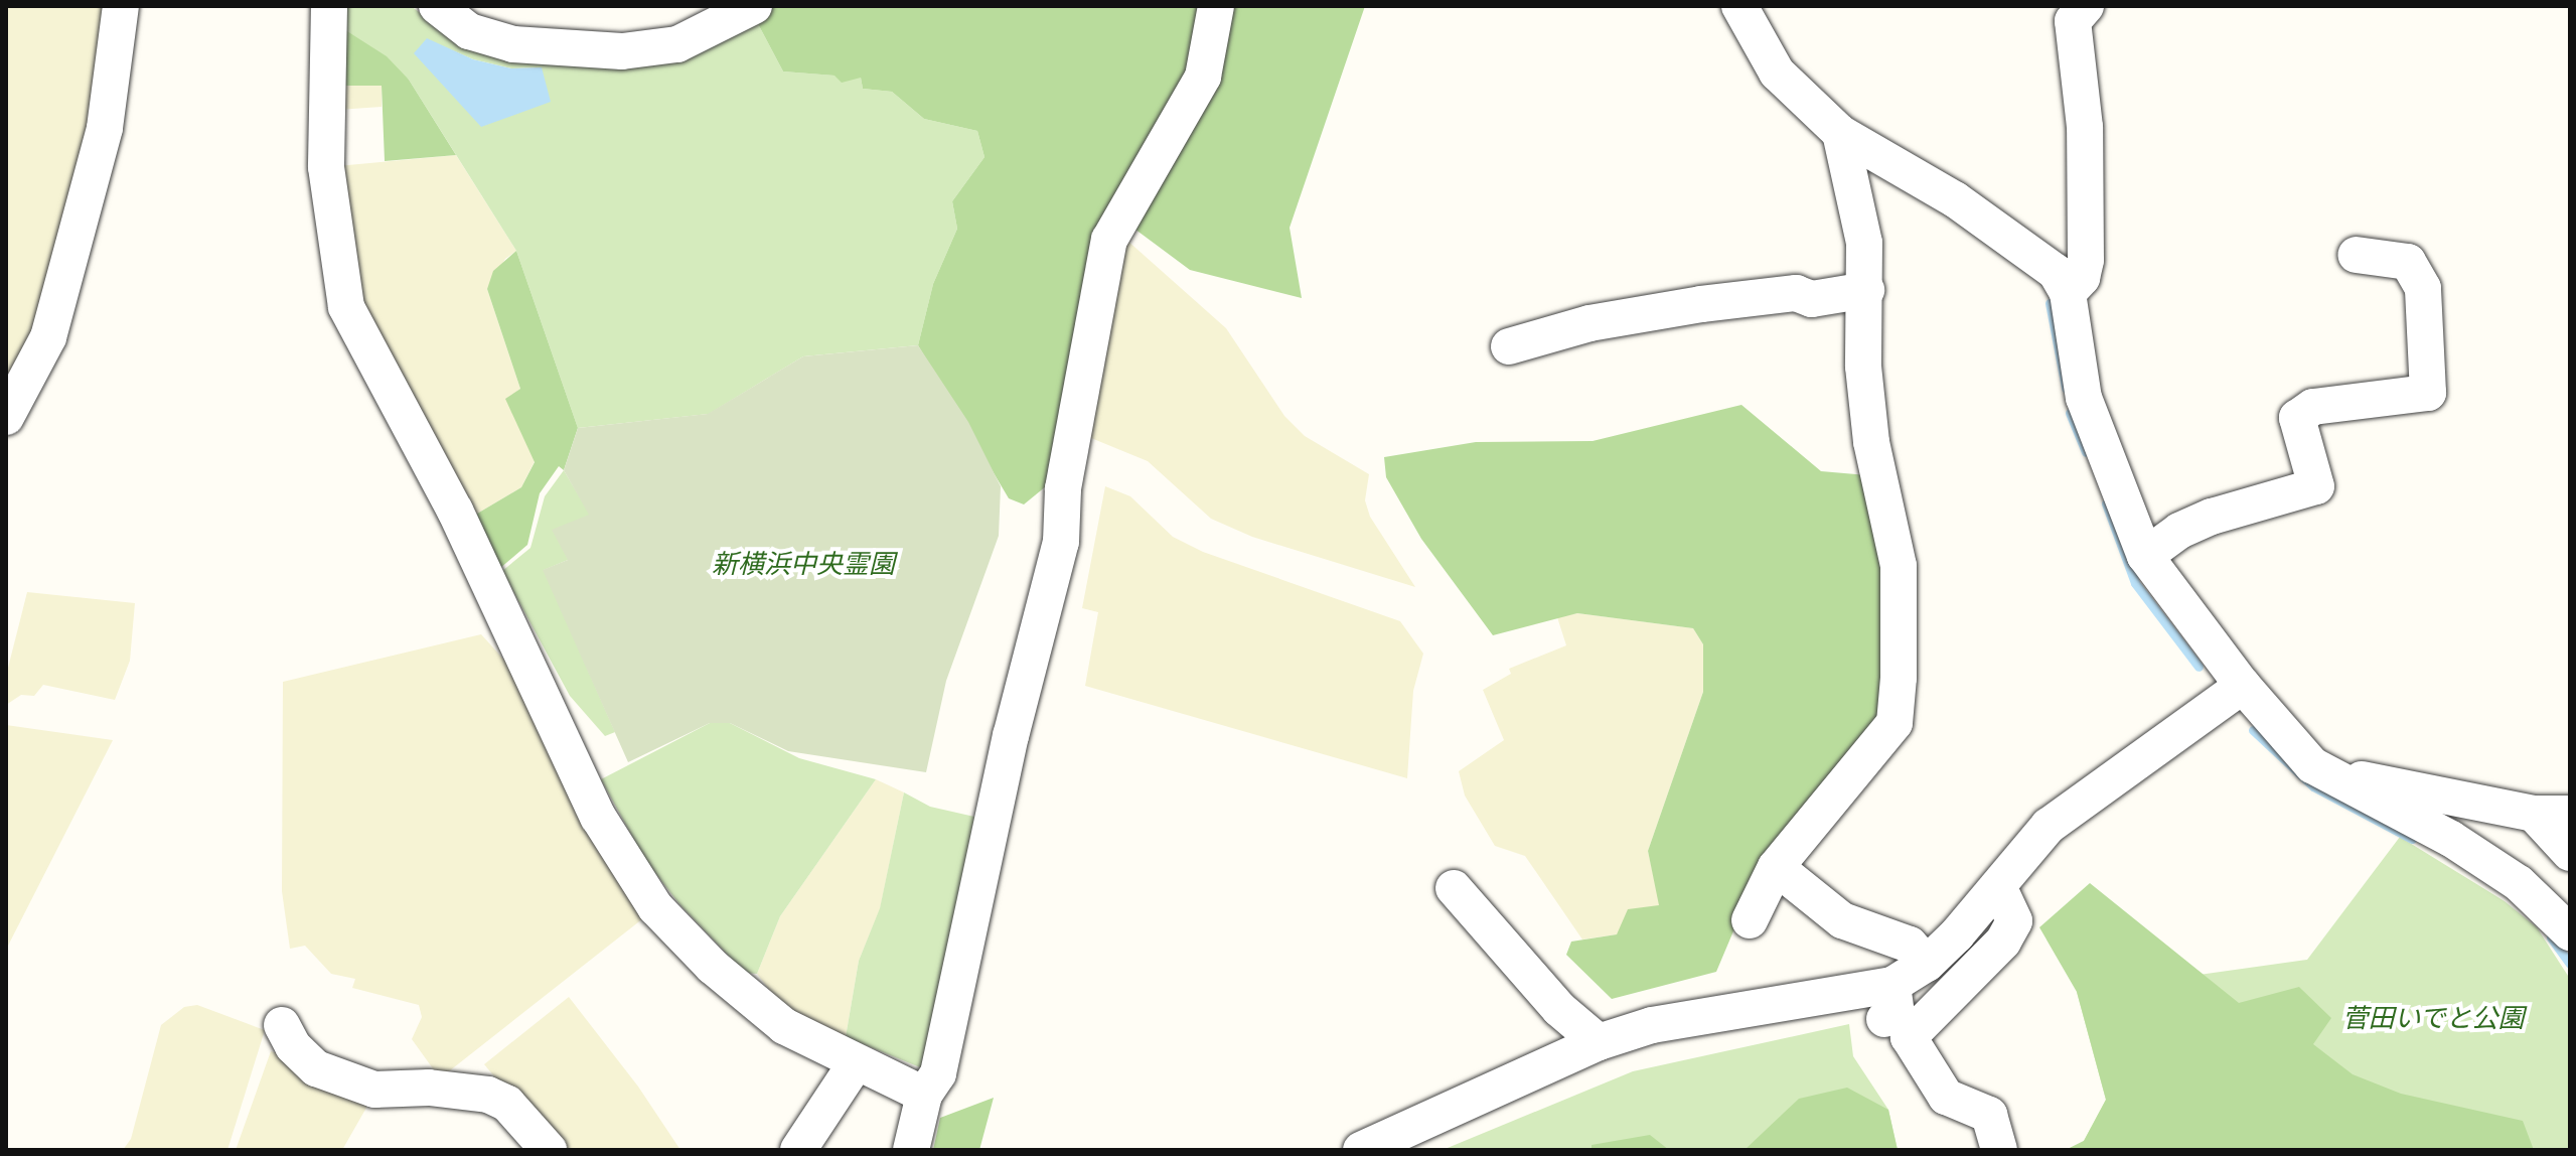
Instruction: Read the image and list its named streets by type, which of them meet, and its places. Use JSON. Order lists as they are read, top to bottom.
{
  "parks": ["新横浜中央霊園", "菅田いでと公園"]
}
